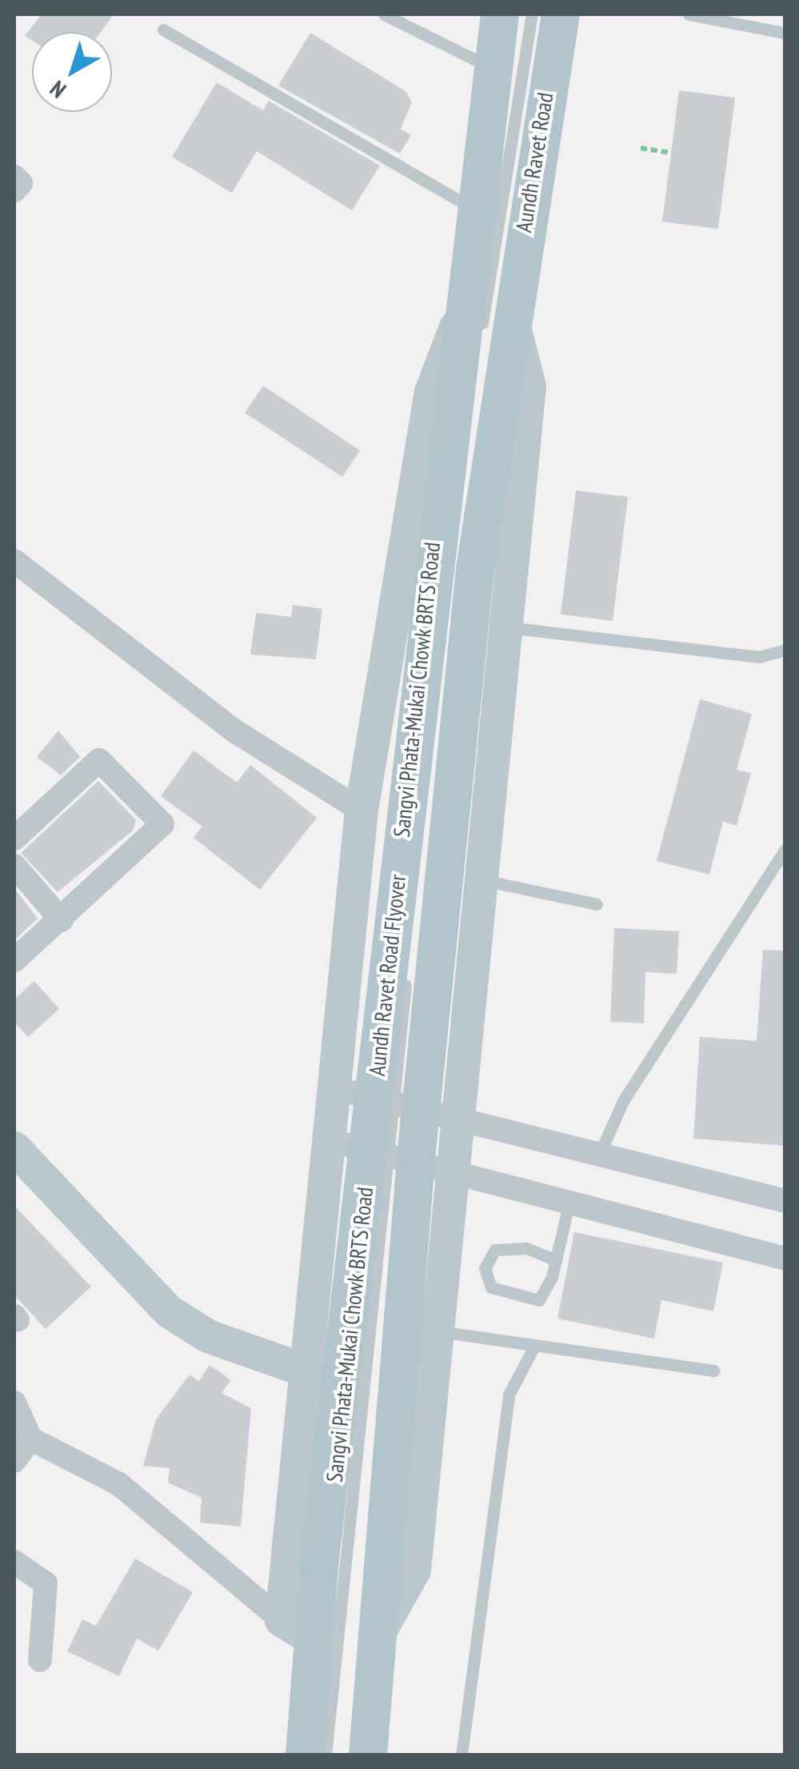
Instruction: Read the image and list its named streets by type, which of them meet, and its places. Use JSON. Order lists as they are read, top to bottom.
{
  "streets": {
    "main road": ["Aundh Ravet Road", "Aundh Ravet Road Flyover"],
    "lane": ["Sangvi Phata-Mukai Chowk BRTS Road"]
  },
  "crossings": [
    ["Aundh Ravet Road", "Aundh Ravet Road Flyover"],
    ["Sangvi Phata-Mukai Chowk BRTS Road", "Aundh Ravet Road Flyover"]
  ],
  "north": "bottom left"
}
